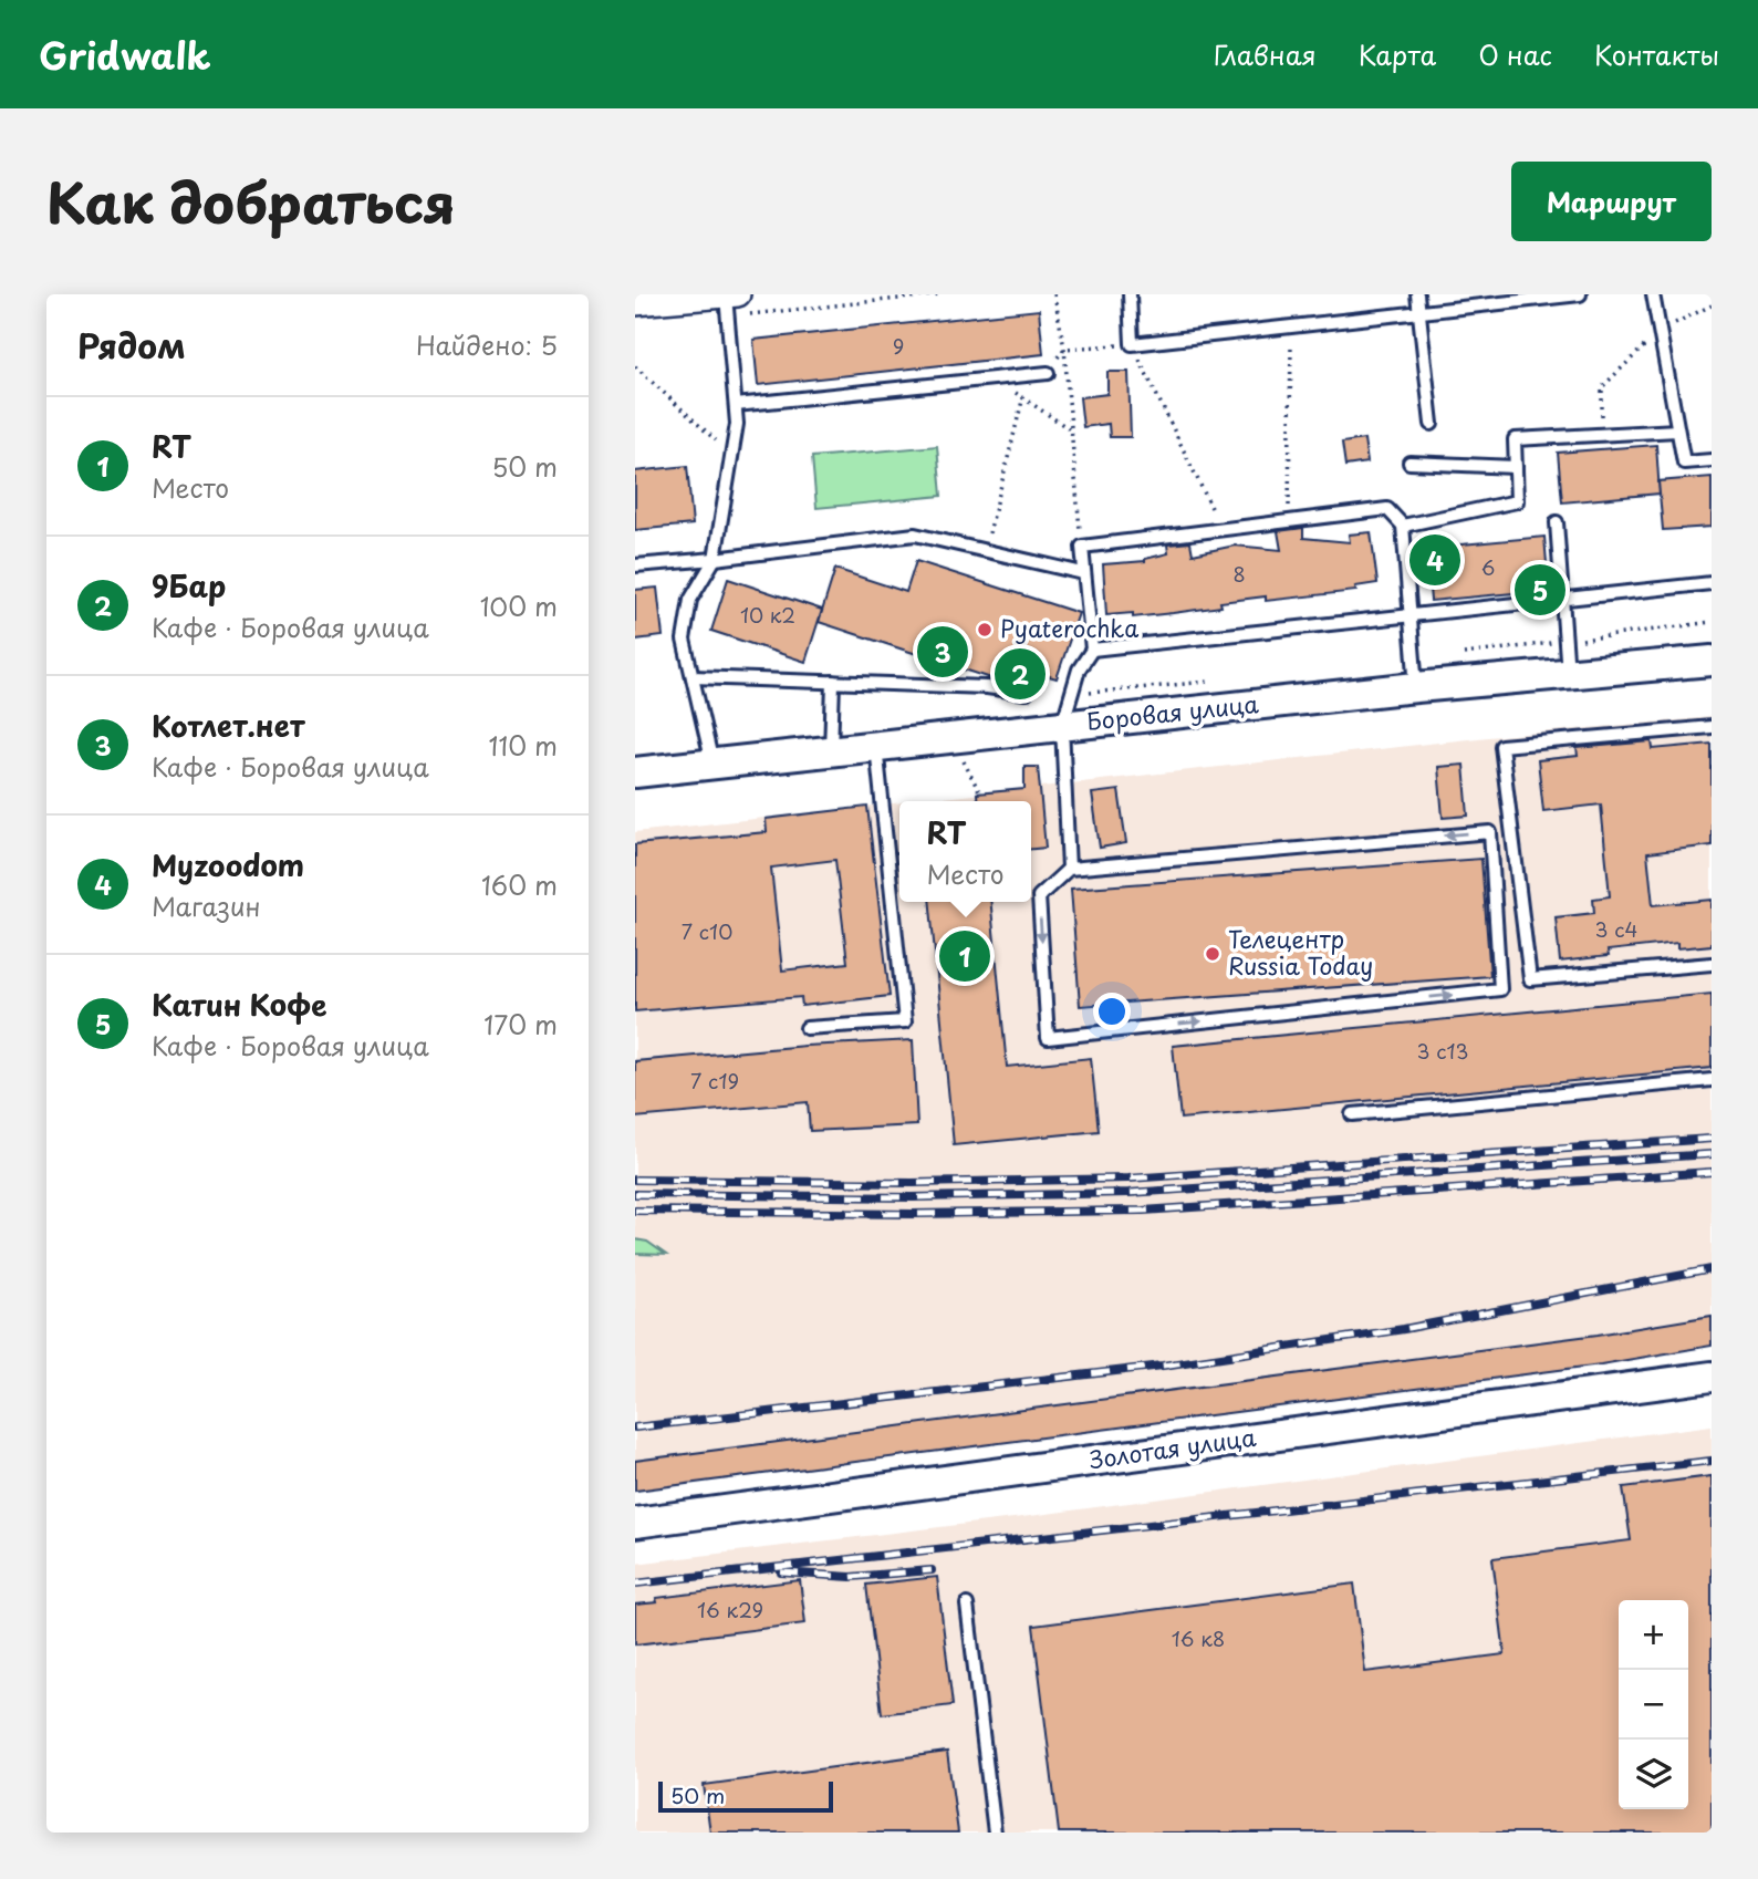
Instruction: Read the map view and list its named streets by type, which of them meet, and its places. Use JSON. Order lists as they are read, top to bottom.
{
  "streets": {
    "street": ["Боровая улица", "Золотая улица"]
  },
  "places": ["Pyaterochka", "Телецентр Russia Today"],
  "house_numbers": [
    "9",
    "6",
    "8",
    "10 к2",
    "3 с4",
    "7 с10",
    "3 с13",
    "7 с19",
    "16 к29",
    "16 к8"
  ],
  "scale_bar": "50 m",
  "page": {
    "header": "Gridwalk",
    "nav": [
      "Главная",
      "Карта",
      "О нас",
      "Контакты"
    ],
    "title": "Как добраться",
    "buttons": "Маршрут",
    "heading": ["Рядом", "Найдено: 5"],
    "list": [
      {
        "mark": "1",
        "name": "RT",
        "note": "Место",
        "value": "50 m"
      },
      {
        "mark": "2",
        "name": "9Бар",
        "note": "Кафе · Боровая улица",
        "value": "100 m"
      },
      {
        "mark": "3",
        "name": "Котлет.нет",
        "note": "Кафе · Боровая улица",
        "value": "110 m"
      },
      {
        "mark": "4",
        "name": "Myzoodom",
        "note": "Магазин",
        "value": "160 m"
      },
      {
        "mark": "5",
        "name": "Катин Кофе",
        "note": "Кафе · Боровая улица",
        "value": "170 m"
      }
    ],
    "pins": [
      "4",
      "5",
      "3",
      "2",
      "1"
    ],
    "popup": ["RT", "Место"],
    "map_buttons": ["+", "−"],
    "scale": "50 m"
  }
}
